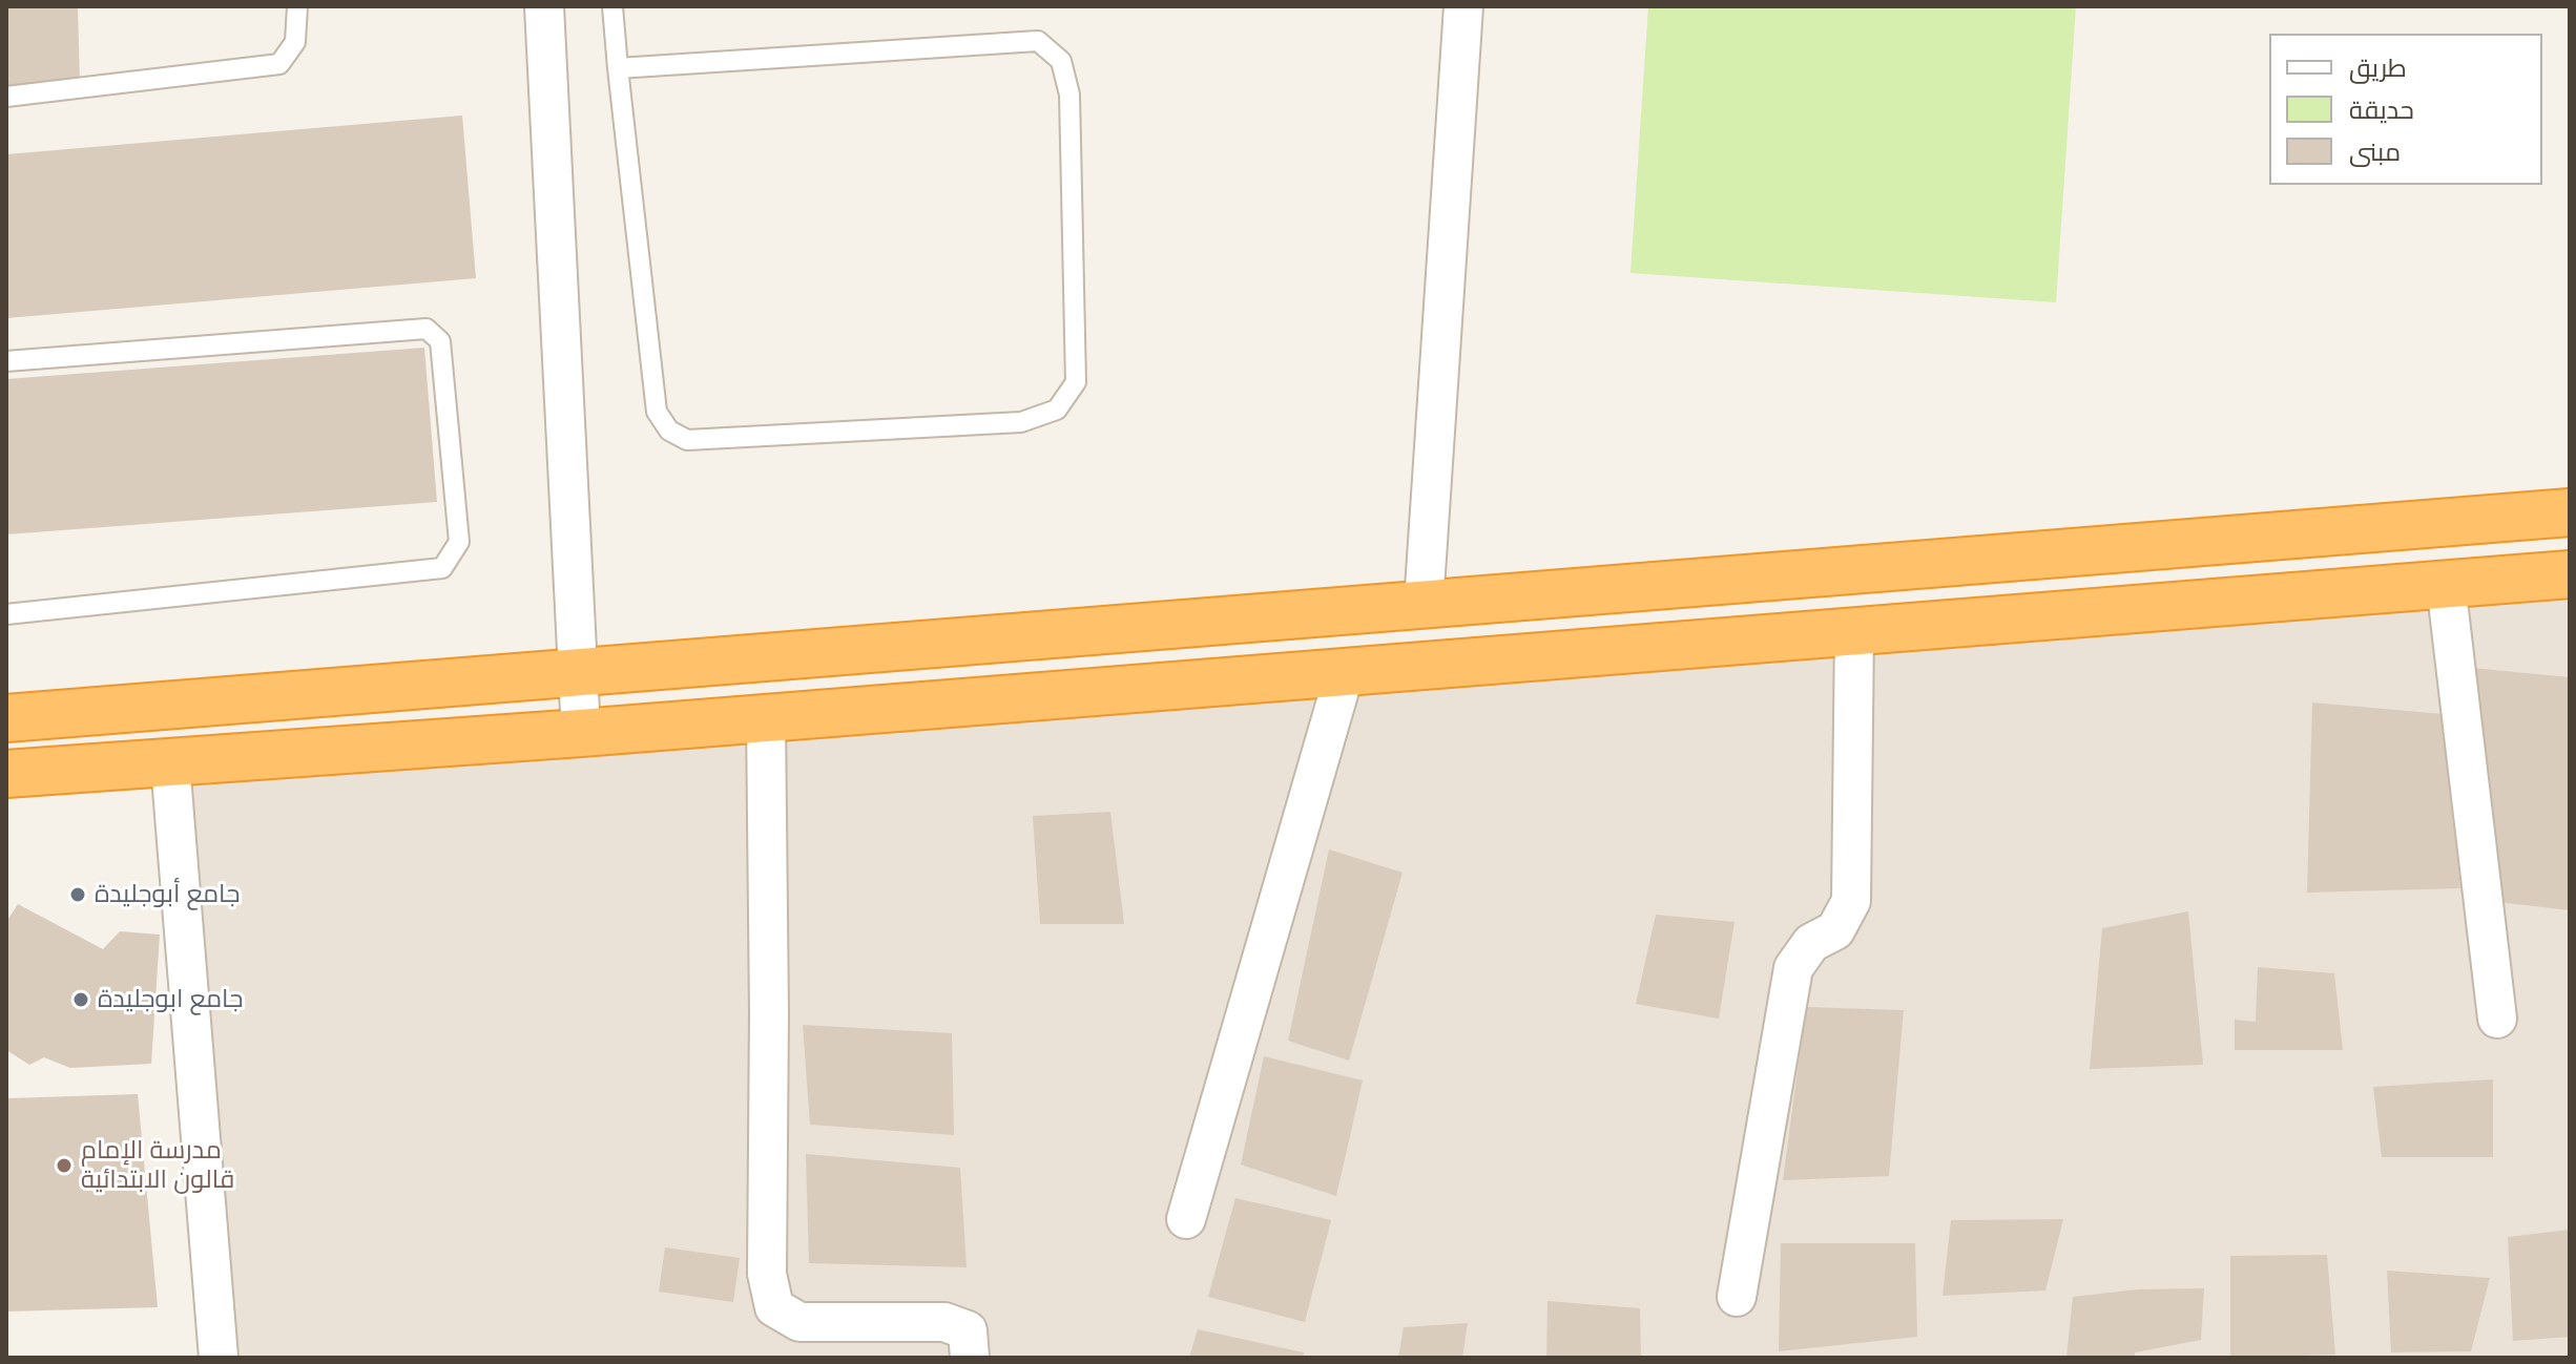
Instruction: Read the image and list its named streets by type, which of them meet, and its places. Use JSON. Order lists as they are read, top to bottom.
{
  "places": ["جامع أبوجليدة", "جامع ابوجليدة", "مدرسة الإمام قالون الابتدائية"],
  "legend": ["طريق", "حديقة", "مبنى"]
}
